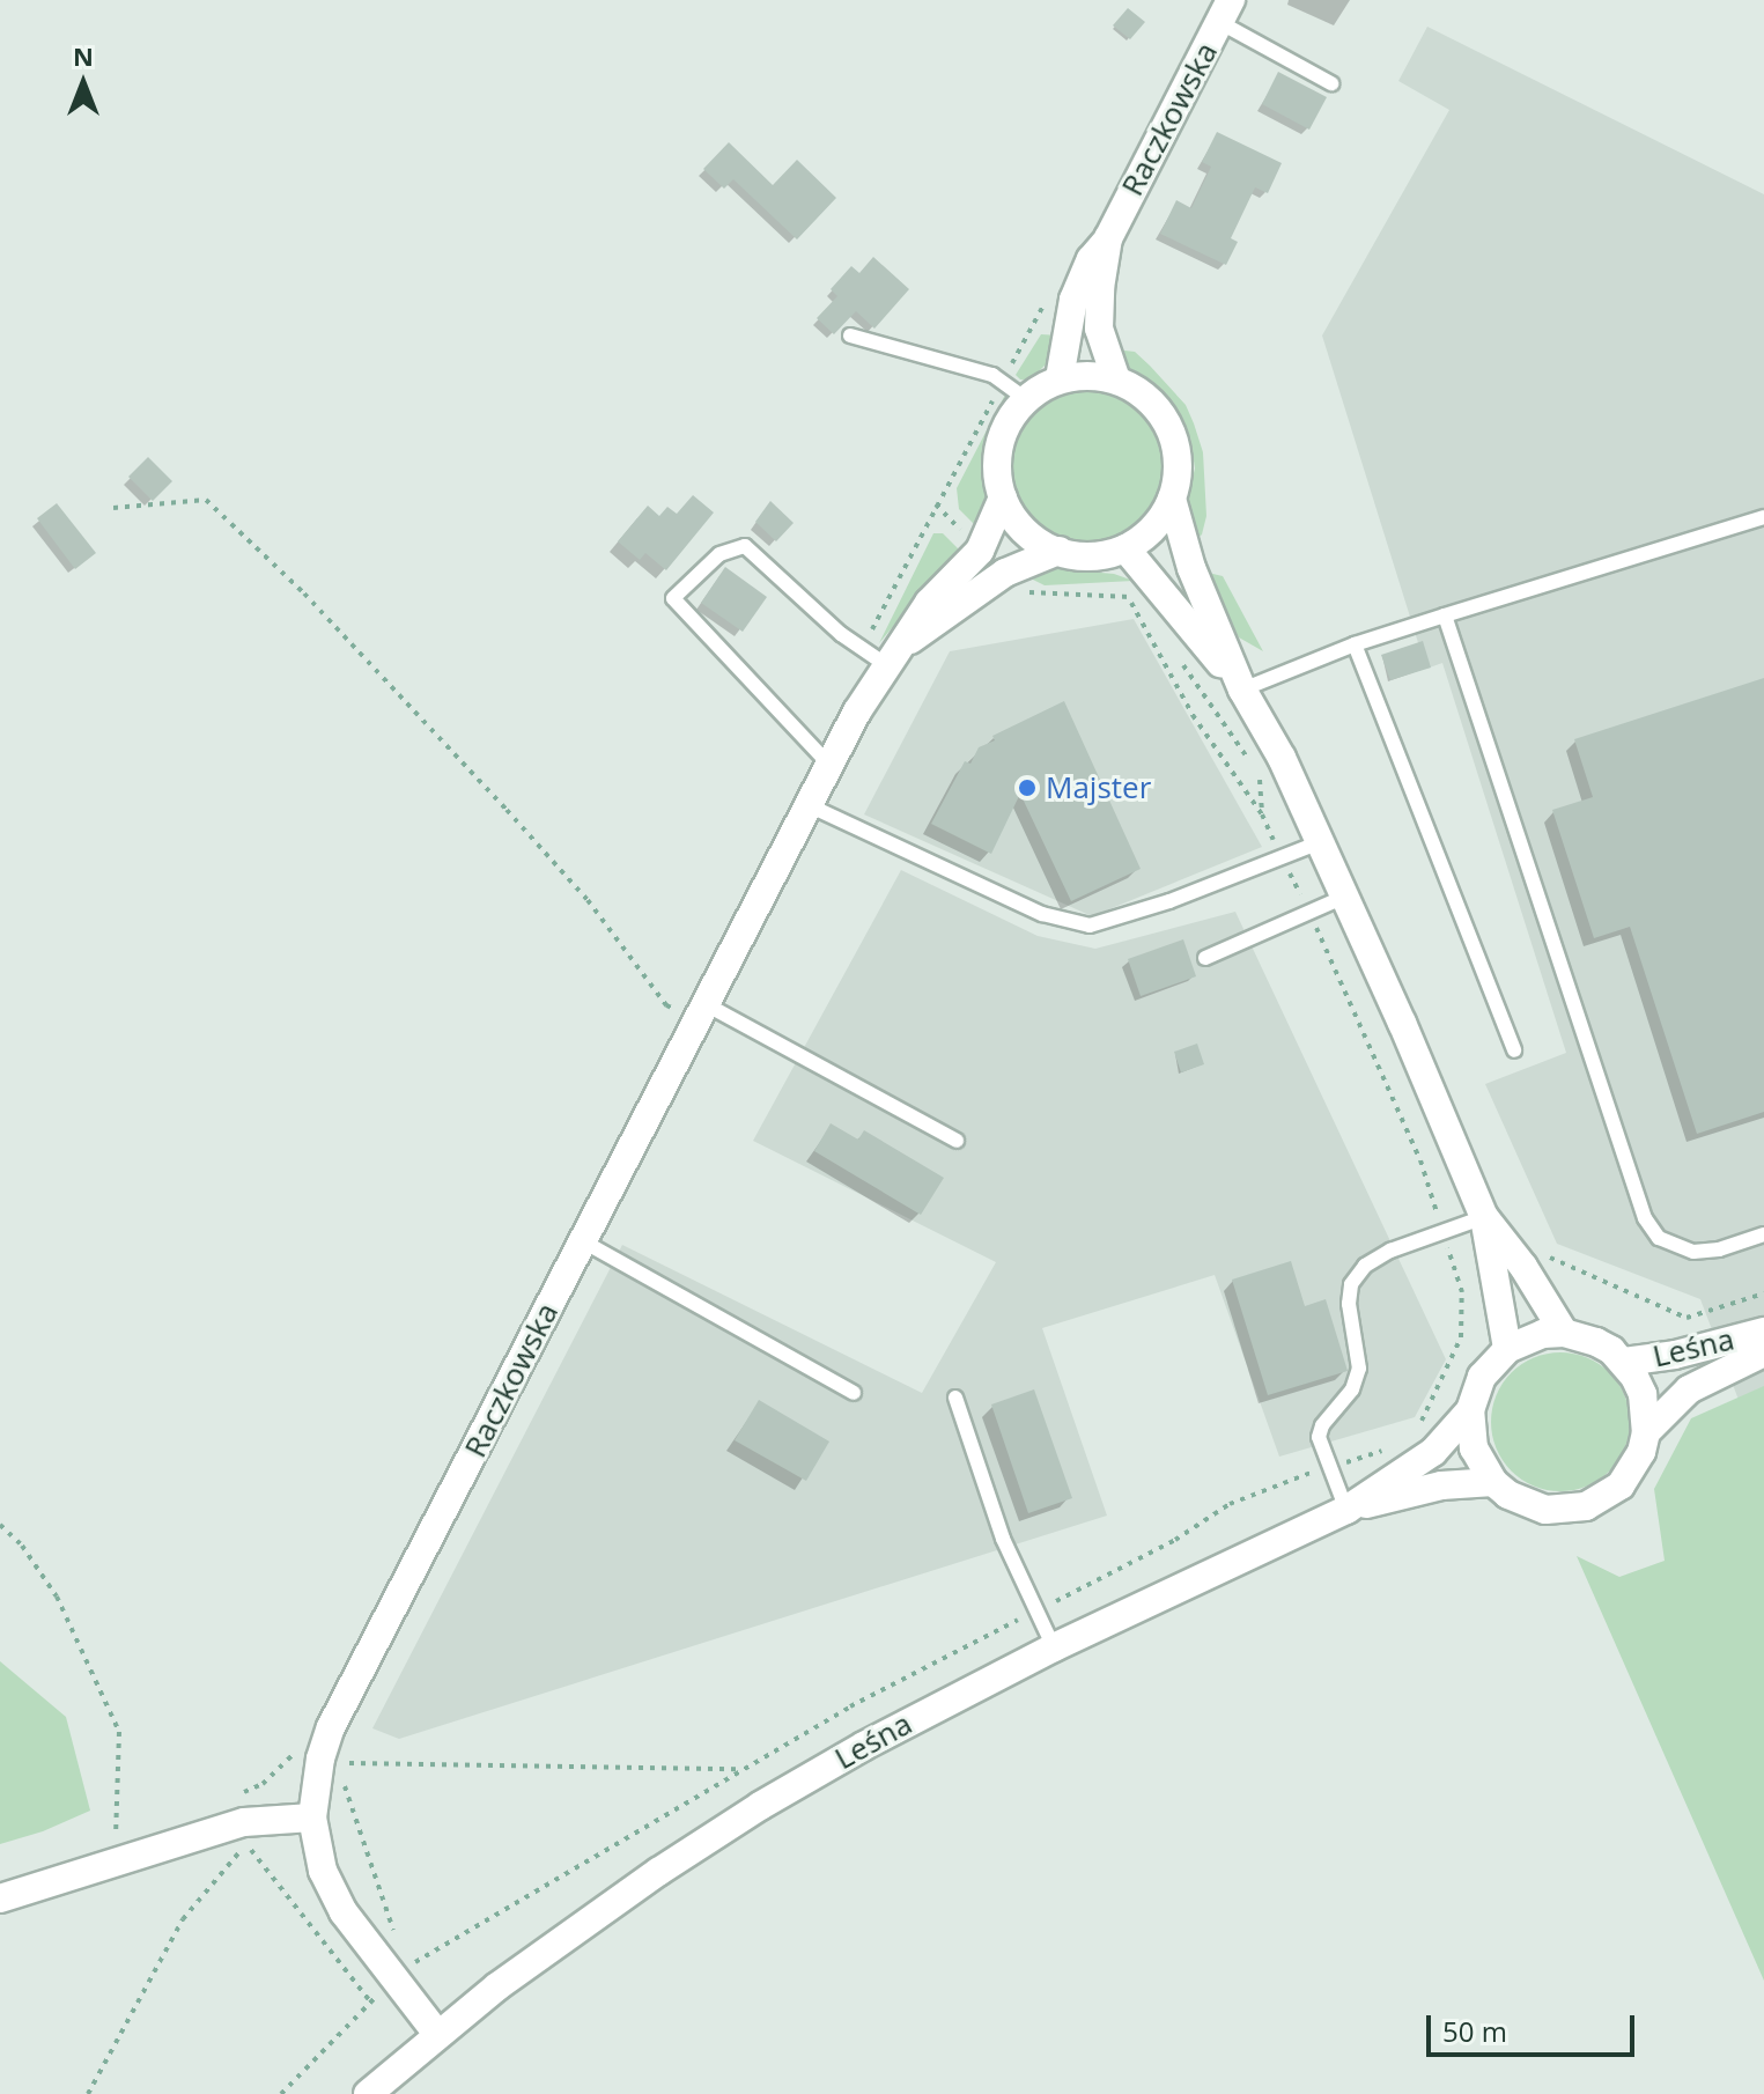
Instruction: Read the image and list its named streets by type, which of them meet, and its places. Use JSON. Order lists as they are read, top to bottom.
{
  "streets": {
    "street": ["Raczkowska", "Leśna"]
  },
  "crossings": [
    ["Raczkowska", "Leśna"]
  ],
  "places": ["Majster"],
  "scale_bar": "50 m",
  "north": "top"
}
